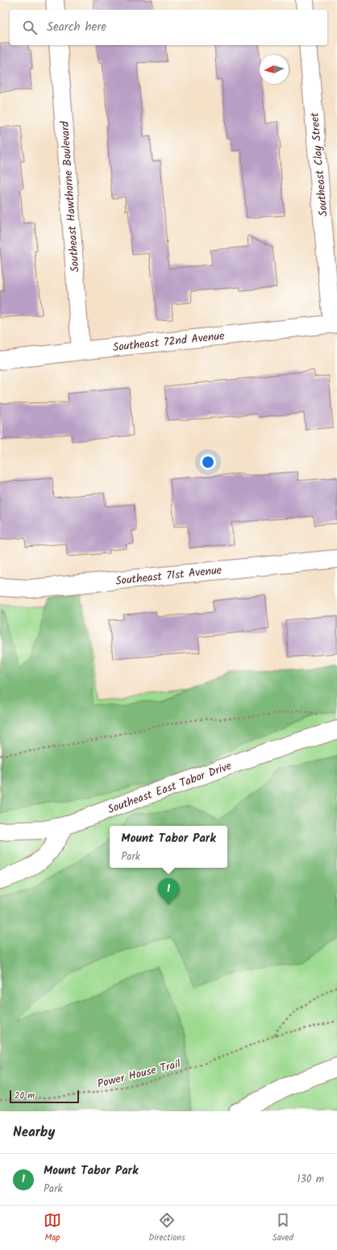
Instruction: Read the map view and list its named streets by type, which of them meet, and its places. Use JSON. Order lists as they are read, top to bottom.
{
  "streets": {
    "street": [
      "Southeast Clay Street",
      "Southeast Hawthorne Boulevard",
      "Southeast 72nd Avenue",
      "Southeast 71st Avenue",
      "Southeast East Tabor Drive"
    ],
    "path": ["Power House Trail"]
  },
  "crossings": [
    ["Southeast Clay Street", "Southeast 72nd Avenue"],
    ["Southeast Hawthorne Boulevard", "Southeast 72nd Avenue"]
  ],
  "scale_bar": "20 m",
  "north": "left",
  "page": {
    "search": "Search here",
    "popup": ["Mount Tabor Park", "Park"],
    "pins": "1",
    "scale": "20 m",
    "heading": "Nearby",
    "list": [
      {
        "mark": "1",
        "name": "Mount Tabor Park",
        "note": "Park",
        "value": "130 m"
      }
    ],
    "nav": ["Map", "Directions", "Saved"]
  }
}
